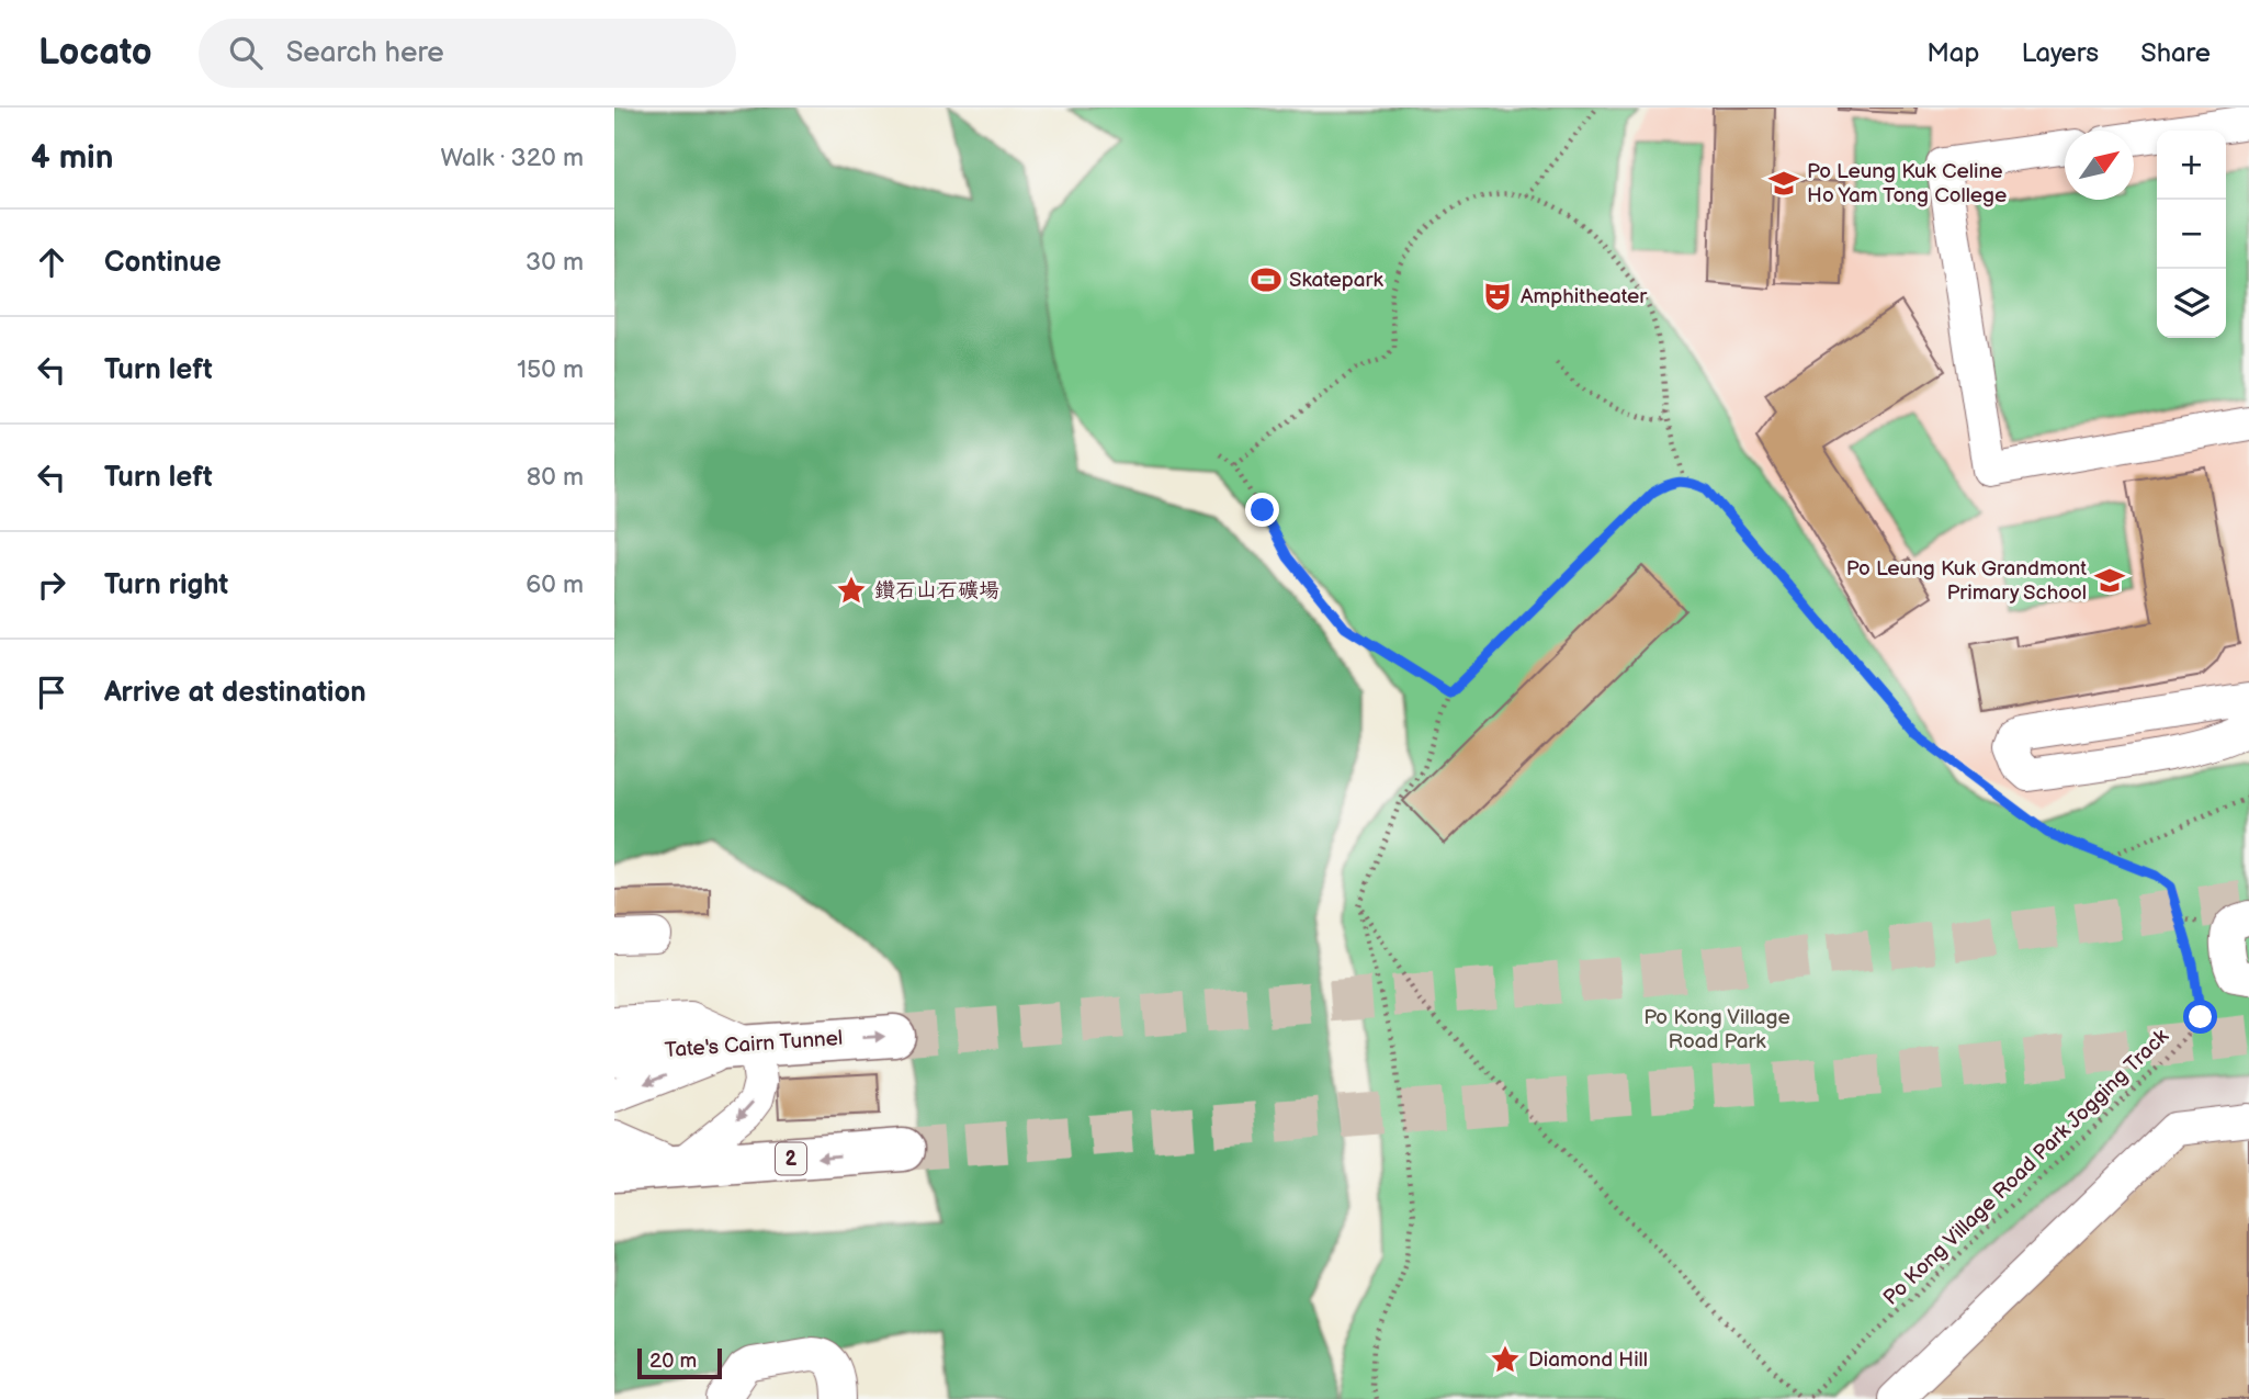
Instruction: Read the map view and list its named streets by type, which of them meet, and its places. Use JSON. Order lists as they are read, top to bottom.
{
  "streets": {
    "highway": ["Tate's Cairn Tunnel", "2"],
    "path": ["Po Kong Village Road Park Jogging Track"]
  },
  "parks": ["Po Kong Village Road Park"],
  "places": {
    "school or university": ["Po Leung Kuk Celine Ho Yam Tong College", "Po Leung Kuk Grandmont Primary School"],
    "sports": ["Skatepark"],
    "theatre": ["Amphitheater"],
    "place": ["鑽石山石礦場", "Diamond Hill"]
  },
  "scale_bar": "20 m",
  "north": "top right",
  "page": {
    "header": "Locato",
    "search": "Search here",
    "nav": ["Map", "Layers", "Share"],
    "heading": ["4 min", "Walk · 320 m"],
    "map_buttons": ["+", "−"],
    "list": [
      ["Continue", "30 m"],
      ["Turn left", "150 m"],
      ["Turn left", "80 m"],
      ["Turn right", "60 m"],
      "Arrive at destination"
    ],
    "scale": "20 m"
  }
}
